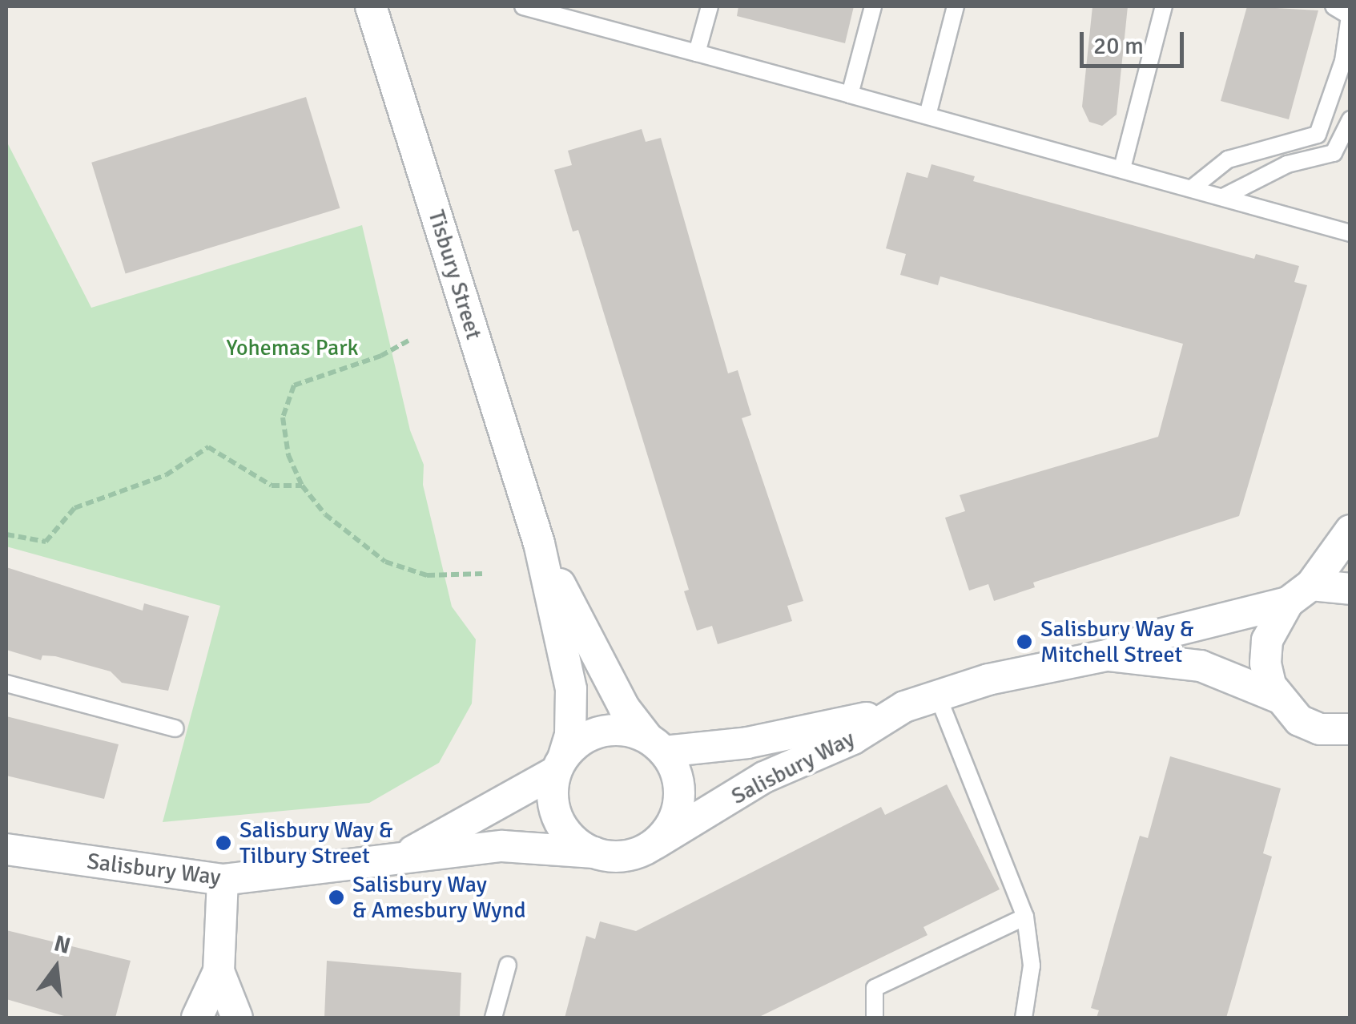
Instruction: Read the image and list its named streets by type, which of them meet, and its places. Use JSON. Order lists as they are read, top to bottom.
{
  "streets": {
    "street": ["Tisbury Street", "Salisbury Way"]
  },
  "crossings": [
    ["Tisbury Street", "Salisbury Way"]
  ],
  "parks": ["Yohemas Park"],
  "places": ["Salisbury Way & Mitchell Street", "Salisbury Way & Tilbury Street", "Salisbury Way & Amesbury Wynd"],
  "scale_bar": "20 m",
  "north": "top"
}
